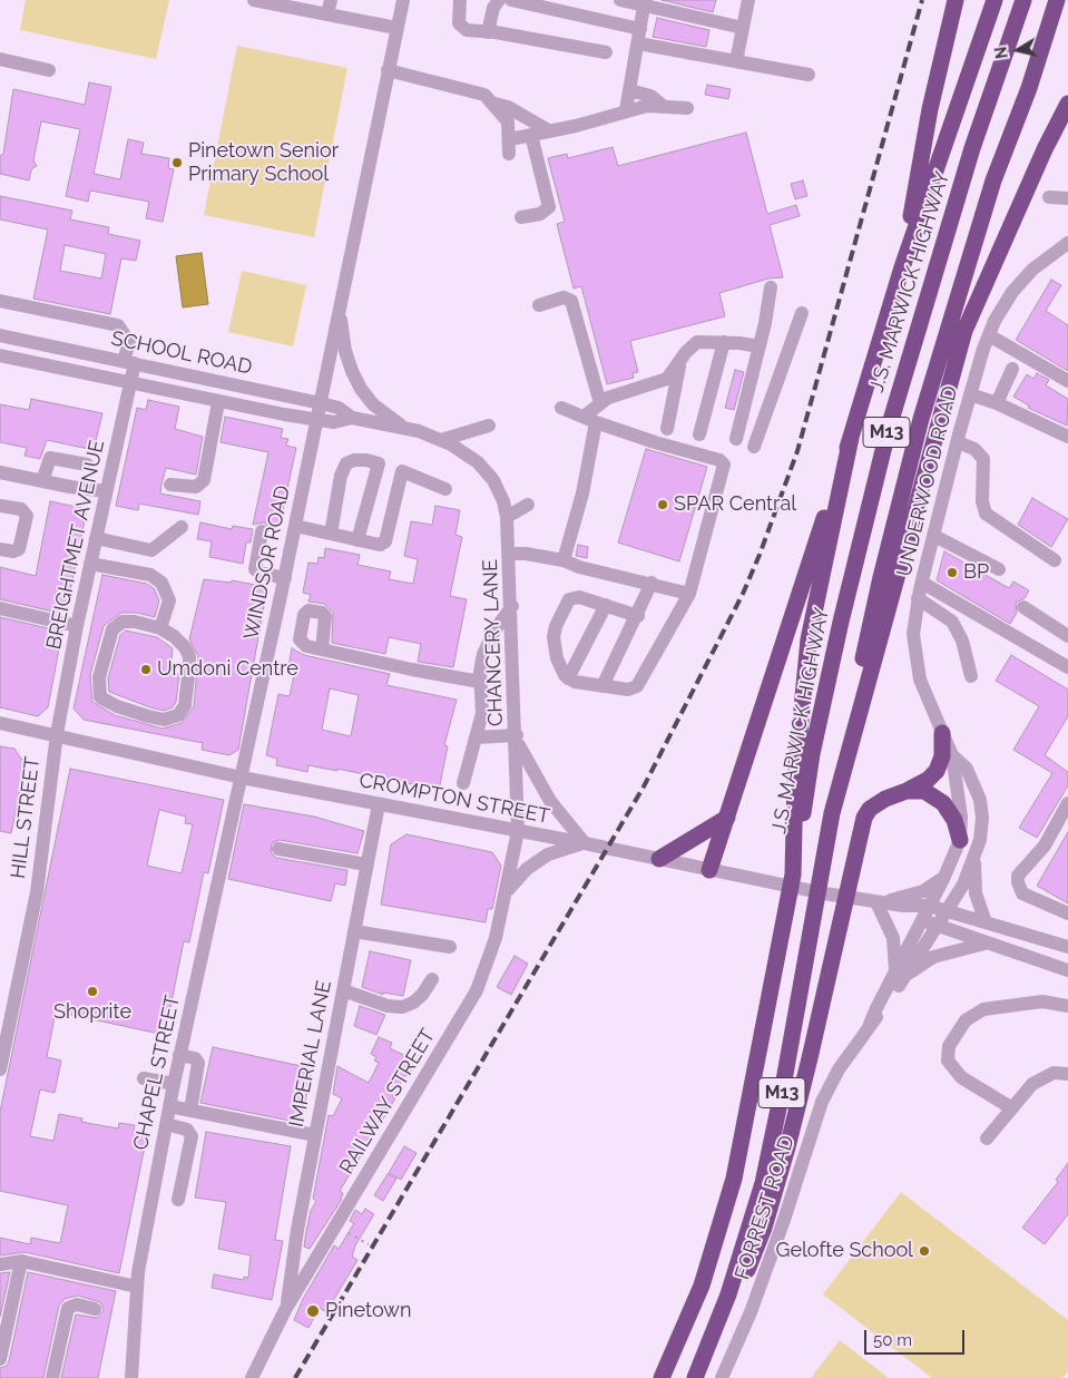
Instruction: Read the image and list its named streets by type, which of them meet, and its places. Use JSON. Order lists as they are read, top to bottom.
{
  "streets": {
    "highway": ["J.S. MARWICK HIGHWAY", "M13"],
    "street": [
      "SCHOOL ROAD",
      "UNDERWOOD ROAD",
      "BREIGHTMET AVENUE",
      "WINDSOR ROAD",
      "CHANCERY LANE",
      "CROMPTON STREET",
      "HILL STREET",
      "IMPERIAL LANE",
      "CHAPEL STREET",
      "RAILWAY STREET",
      "FORREST ROAD"
    ]
  },
  "crossings": [
    ["J.S. MARWICK HIGHWAY", "M13"],
    ["SCHOOL ROAD", "BREIGHTMET AVENUE"],
    ["SCHOOL ROAD", "WINDSOR ROAD"],
    ["SCHOOL ROAD", "CHANCERY LANE"],
    ["UNDERWOOD ROAD", "CROMPTON STREET"],
    ["UNDERWOOD ROAD", "FORREST ROAD"],
    ["BREIGHTMET AVENUE", "CROMPTON STREET"],
    ["BREIGHTMET AVENUE", "HILL STREET"],
    ["WINDSOR ROAD", "CROMPTON STREET"],
    ["WINDSOR ROAD", "CHAPEL STREET"],
    ["CHANCERY LANE", "CROMPTON STREET"],
    ["CHANCERY LANE", "RAILWAY STREET"],
    ["CROMPTON STREET", "HILL STREET"],
    ["CROMPTON STREET", "IMPERIAL LANE"],
    ["CROMPTON STREET", "CHAPEL STREET"],
    ["CROMPTON STREET", "RAILWAY STREET"],
    ["CROMPTON STREET", "FORREST ROAD"],
    ["IMPERIAL LANE", "RAILWAY STREET"]
  ],
  "places": [
    "Pinetown Senior Primary School",
    "SPAR Central",
    "BP",
    "Umdoni Centre",
    "Shoprite",
    "Gelofte School",
    "Pinetown"
  ],
  "scale_bar": "50 m",
  "north": "left"
}
